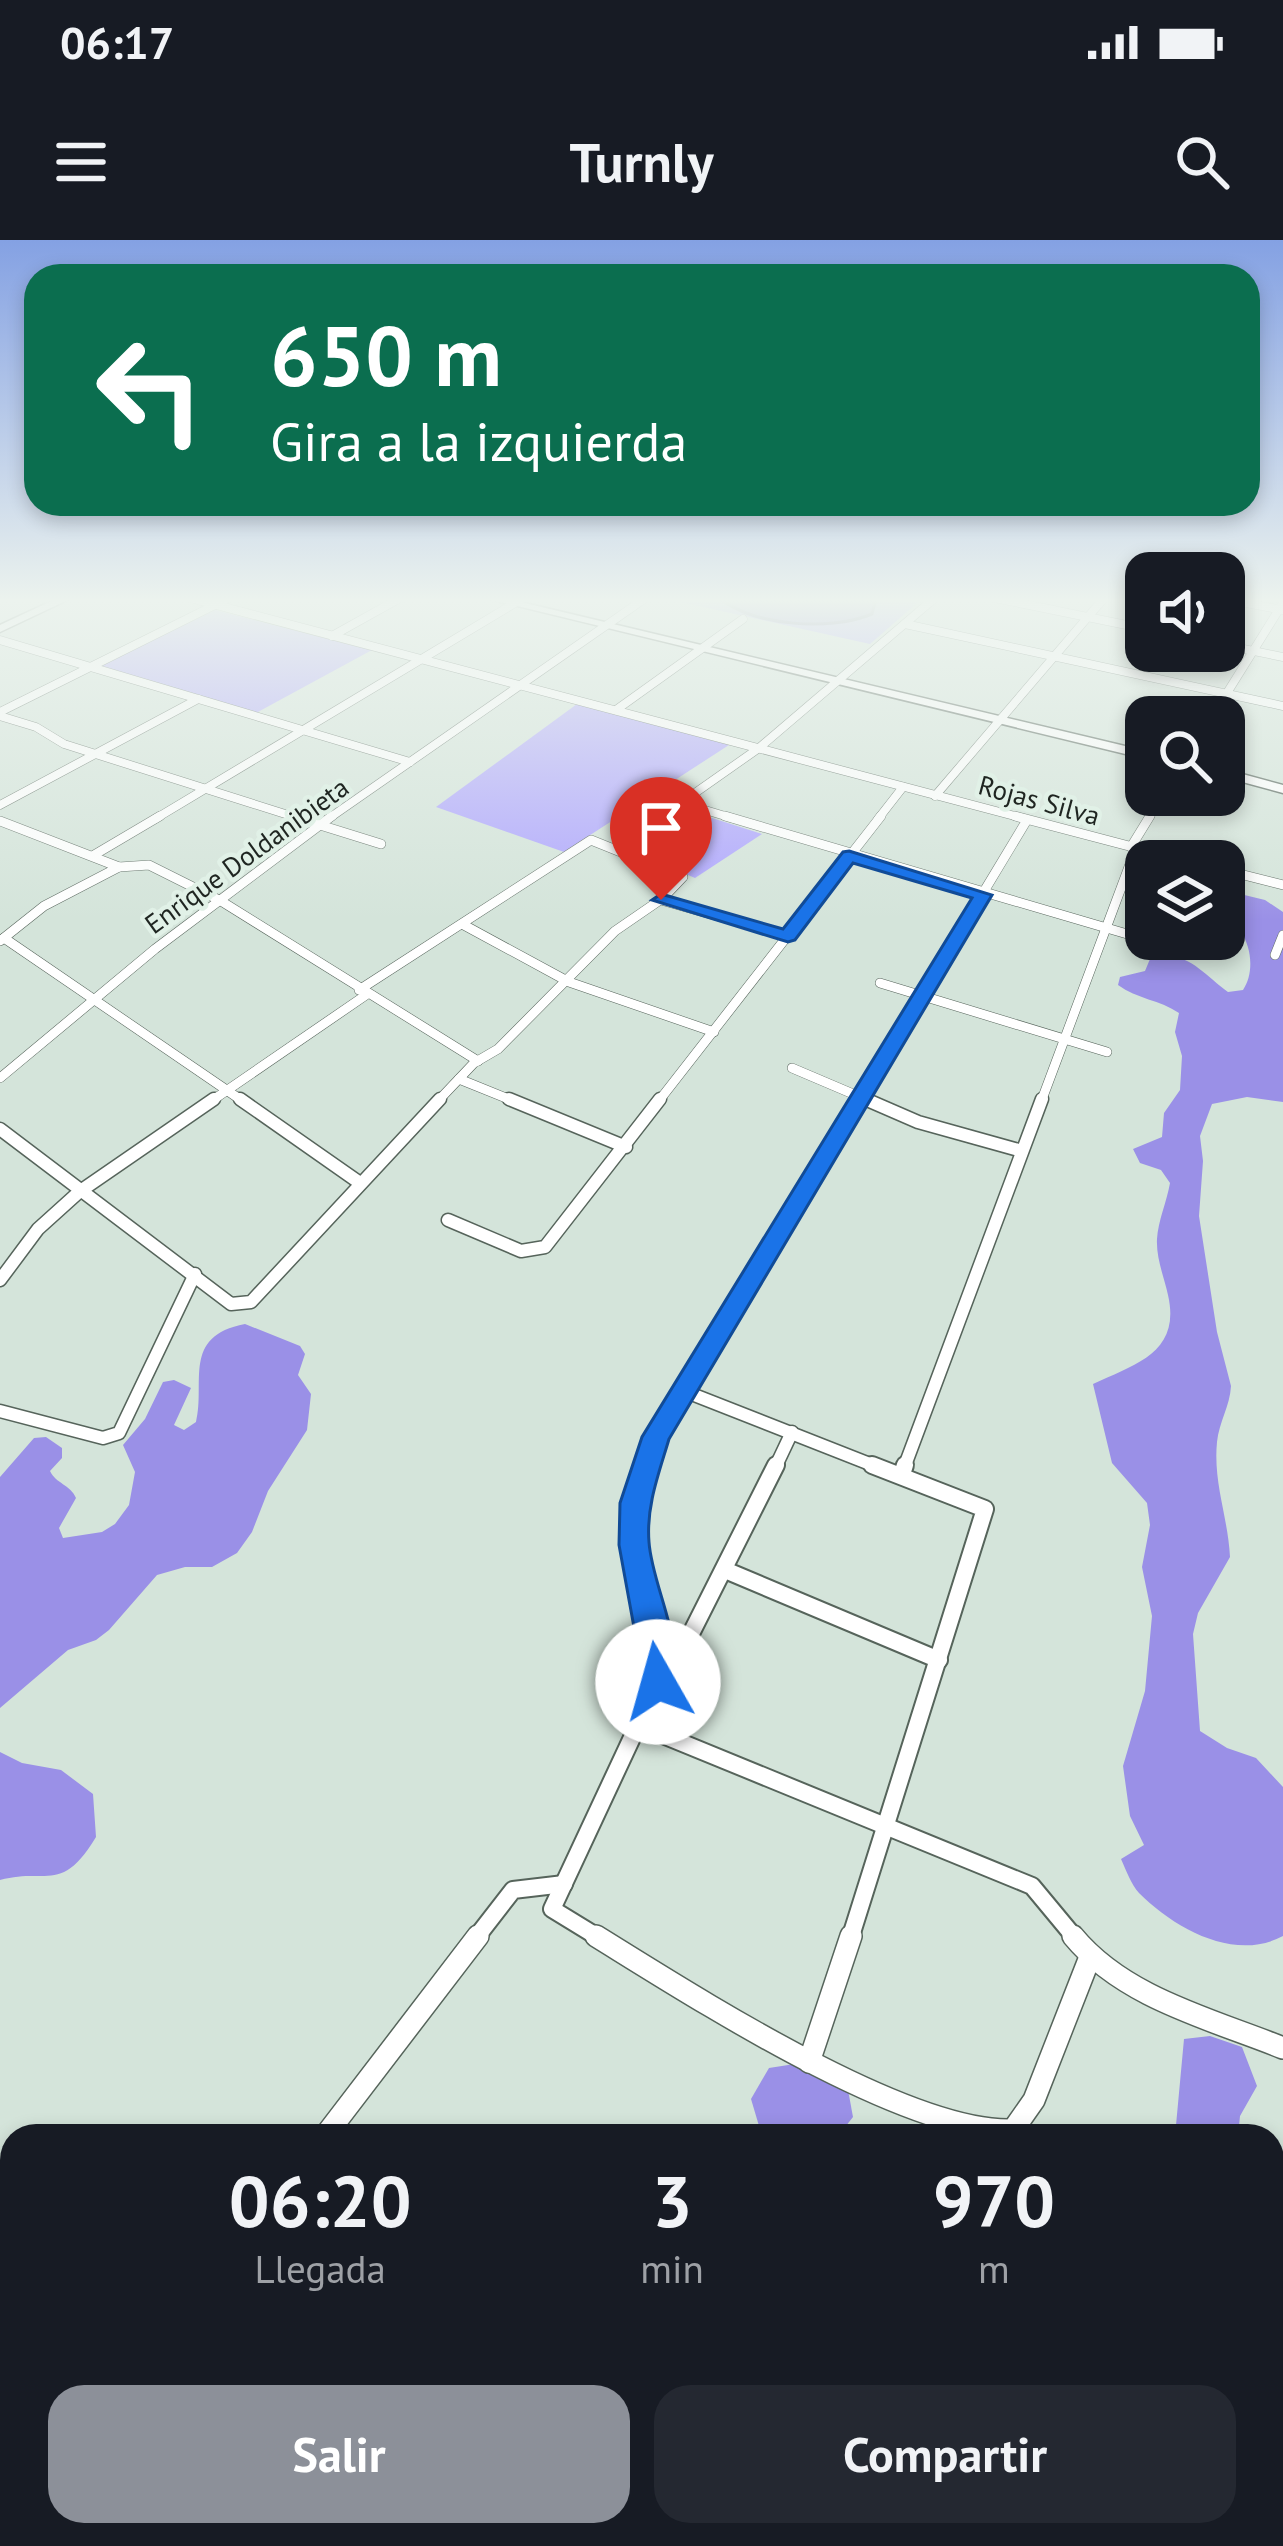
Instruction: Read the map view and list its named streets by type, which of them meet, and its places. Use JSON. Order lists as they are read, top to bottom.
{
  "streets": {
    "street": ["Rojas Silva", "Enrique Doldanibieta"]
  },
  "page": {
    "status": "06:17",
    "header": "Turnly",
    "turn": ["650 m", "Gira a la izquierda"],
    "eta": [
      "06:20",
      "Llegada",
      "3",
      "min",
      "970",
      "m"
    ],
    "buttons": ["Salir", "Compartir"]
  }
}
